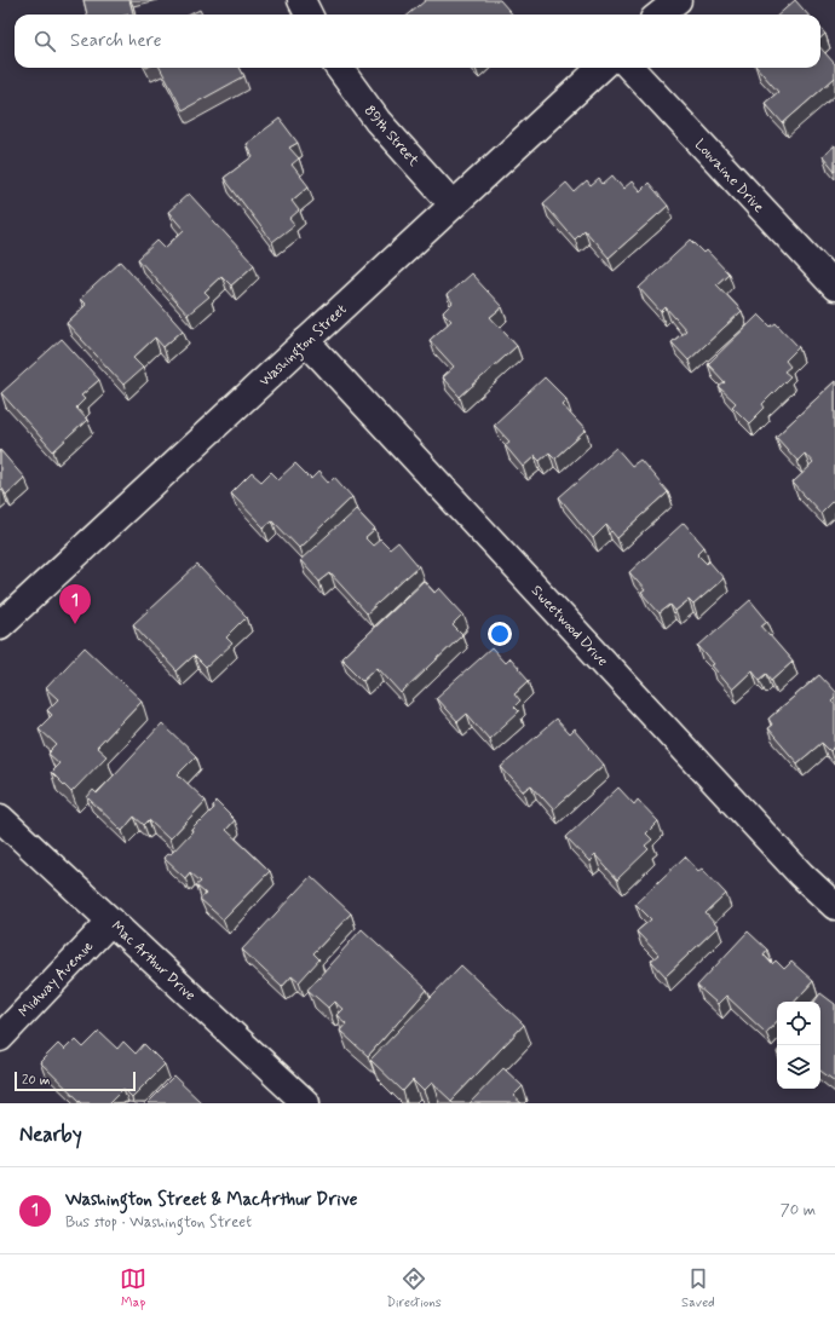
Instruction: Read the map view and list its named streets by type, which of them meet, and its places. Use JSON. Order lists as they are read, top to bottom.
{
  "streets": {
    "street": [
      "89th Street",
      "Louvaine Drive",
      "Washington Street",
      "Sweetwood Drive",
      "Mac Arthur Drive",
      "Midway Avenue"
    ]
  },
  "crossings": [
    ["89th Street", "Washington Street"],
    ["Washington Street", "Sweetwood Drive"],
    ["Mac Arthur Drive", "Midway Avenue"]
  ],
  "scale_bar": "20 m",
  "page": {
    "search": "Search here",
    "pins": "1",
    "scale": "20 m",
    "heading": "Nearby",
    "list": [
      {
        "mark": "1",
        "name": "Washington Street & MacArthur Drive",
        "note": "Bus stop · Washington Street",
        "value": "70 m"
      }
    ],
    "nav": ["Map", "Directions", "Saved"]
  }
}
